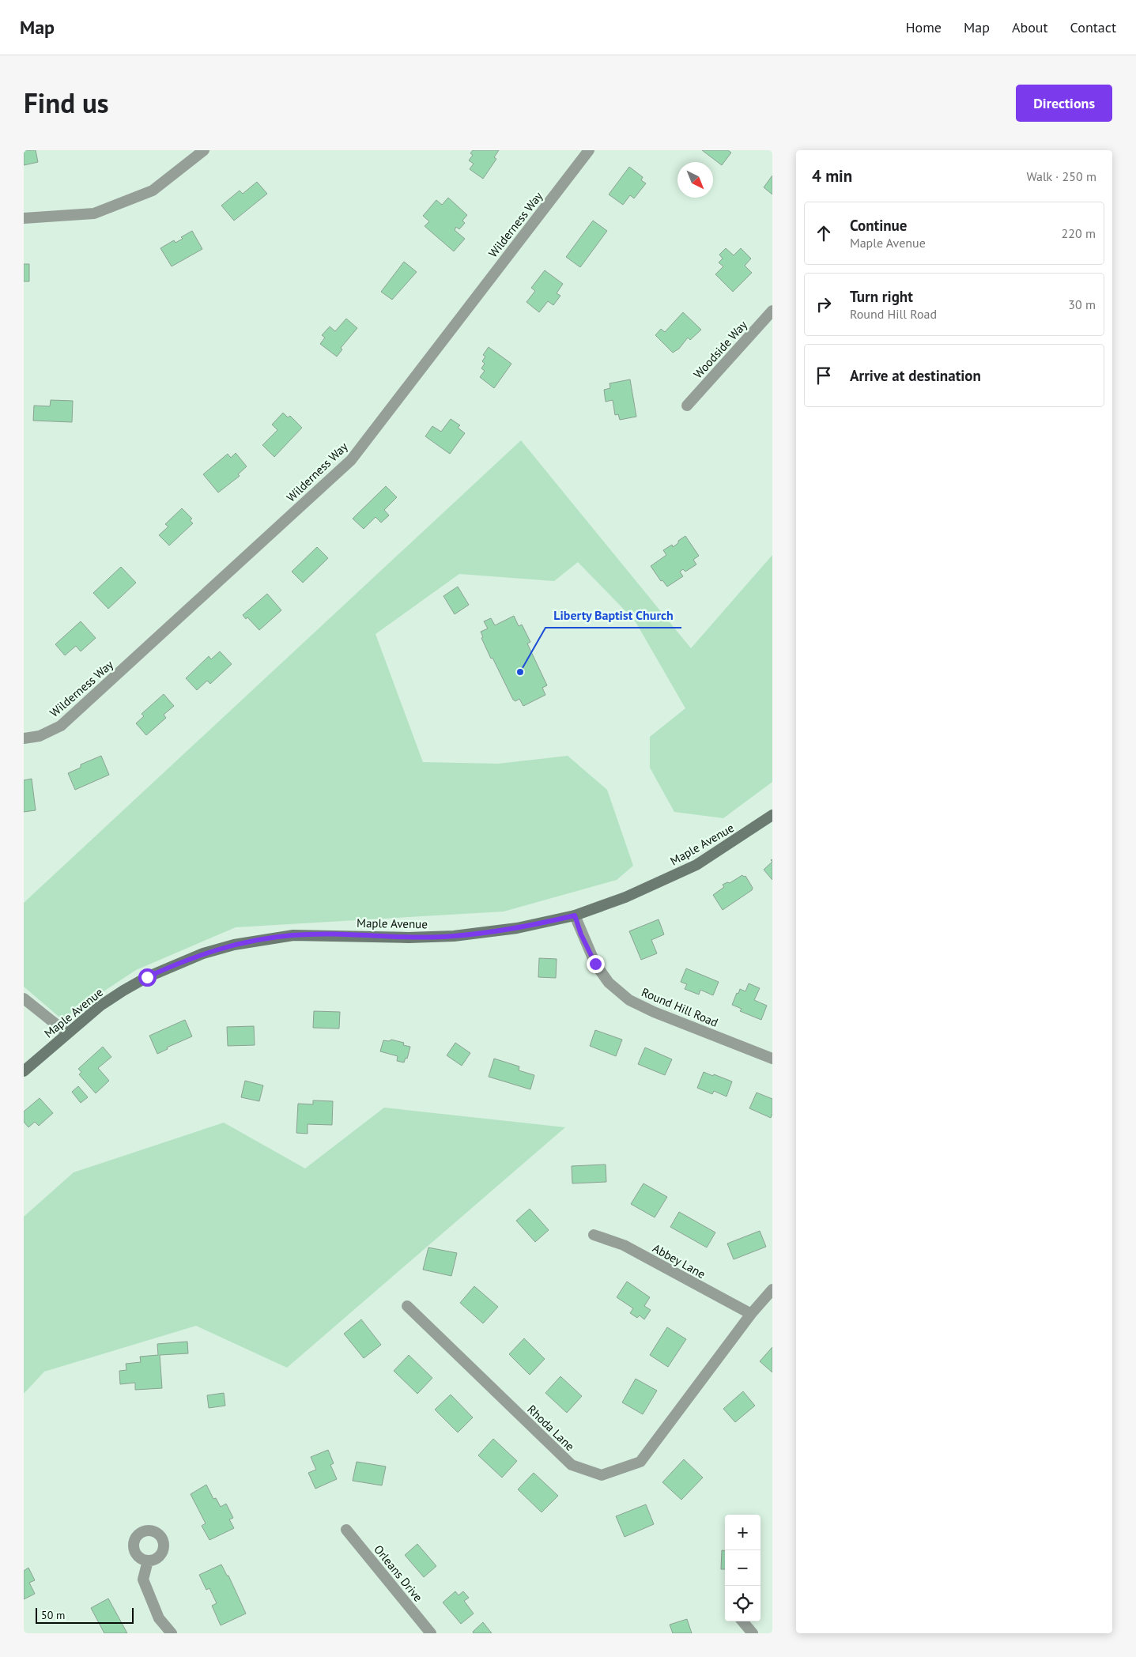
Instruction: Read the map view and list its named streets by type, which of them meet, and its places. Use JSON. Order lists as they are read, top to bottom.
{
  "streets": {
    "main road": ["Maple Avenue"],
    "street": [
      "Wilderness Way",
      "Woodside Way",
      "Round Hill Road",
      "Abbey Lane",
      "Rhoda Lane",
      "Orleans Drive"
    ]
  },
  "crossings": [
    ["Maple Avenue", "Round Hill Road"],
    ["Abbey Lane", "Rhoda Lane"]
  ],
  "places": ["Liberty Baptist Church"],
  "scale_bar": "50 m",
  "north": "bottom right",
  "page": {
    "header": "Map",
    "nav": [
      "Home",
      "Map",
      "About",
      "Contact"
    ],
    "title": "Find us",
    "buttons": "Directions",
    "heading": ["4 min", "Walk · 250 m"],
    "list": [
      ["Continue", "Maple Avenue", "220 m"],
      ["Turn right", "Round Hill Road", "30 m"],
      "Arrive at destination"
    ],
    "map_buttons": ["+", "−"],
    "scale": "50 m"
  }
}
